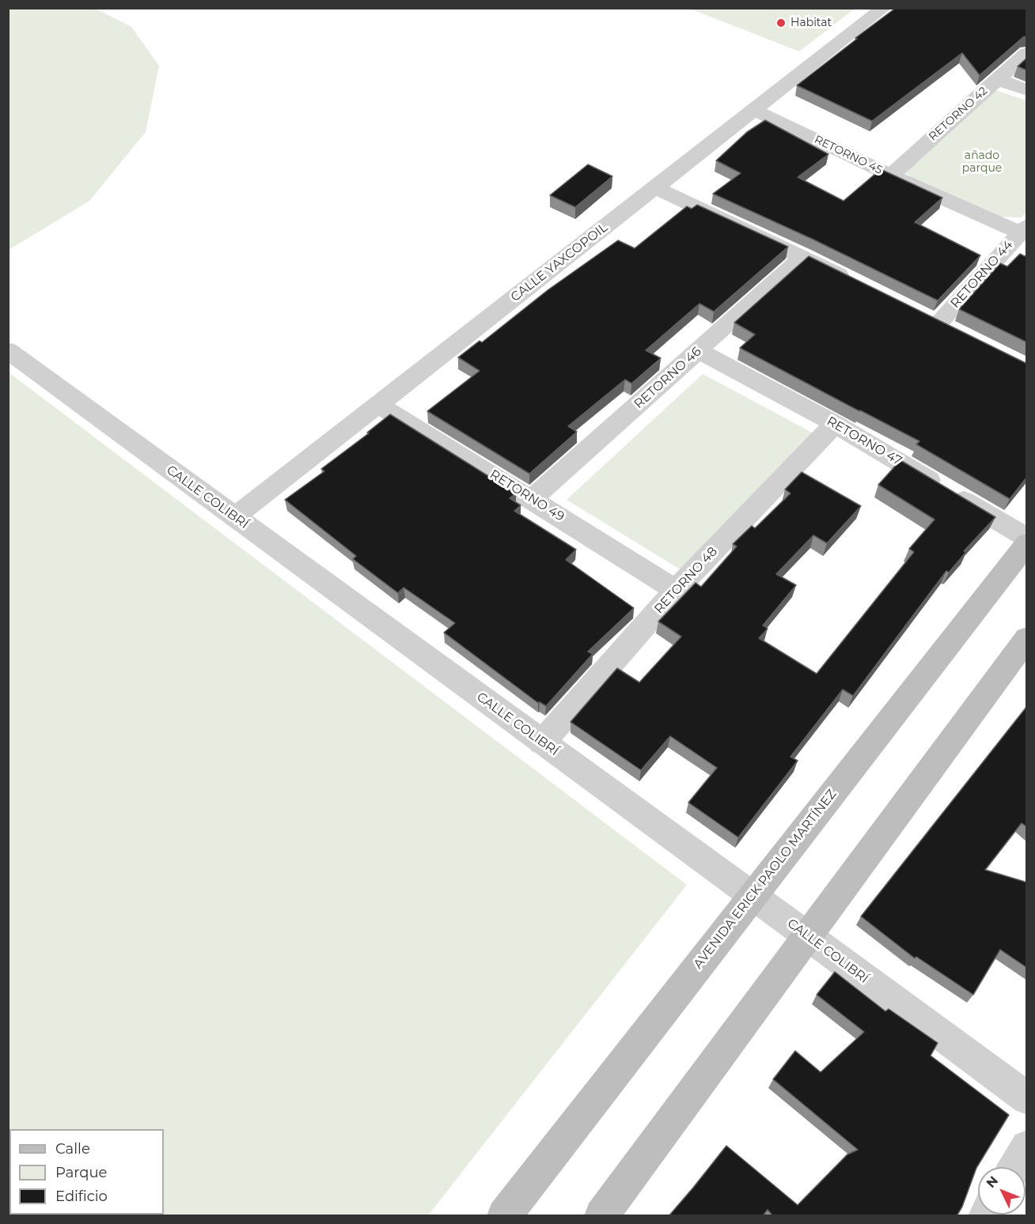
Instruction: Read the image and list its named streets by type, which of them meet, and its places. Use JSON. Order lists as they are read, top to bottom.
{
  "streets": {
    "main road": ["AVENIDA ERICK PAOLO MARTÍNEZ"],
    "street": [
      "RETORNO 42",
      "RETORNO 45",
      "CALLE YAXCOPOIL",
      "RETORNO 44",
      "RETORNO 46",
      "RETORNO 47",
      "RETORNO 49",
      "CALLE COLIBRÍ",
      "RETORNO 48"
    ]
  },
  "crossings": [
    ["RETORNO 42", "RETORNO 45"],
    ["RETORNO 45", "CALLE YAXCOPOIL"],
    ["RETORNO 45", "RETORNO 44"],
    ["CALLE YAXCOPOIL", "RETORNO 49"],
    ["CALLE YAXCOPOIL", "CALLE COLIBRÍ"],
    ["RETORNO 46", "RETORNO 47"],
    ["RETORNO 46", "RETORNO 49"],
    ["RETORNO 47", "RETORNO 48"],
    ["RETORNO 49", "RETORNO 48"],
    ["CALLE COLIBRÍ", "RETORNO 48"],
    ["CALLE COLIBRÍ", "AVENIDA ERICK PAOLO MARTÍNEZ"]
  ],
  "parks": ["añado parque"],
  "places": ["Habitat"],
  "legend": ["Calle", "Parque", "Edificio"],
  "north": "top left"
}
